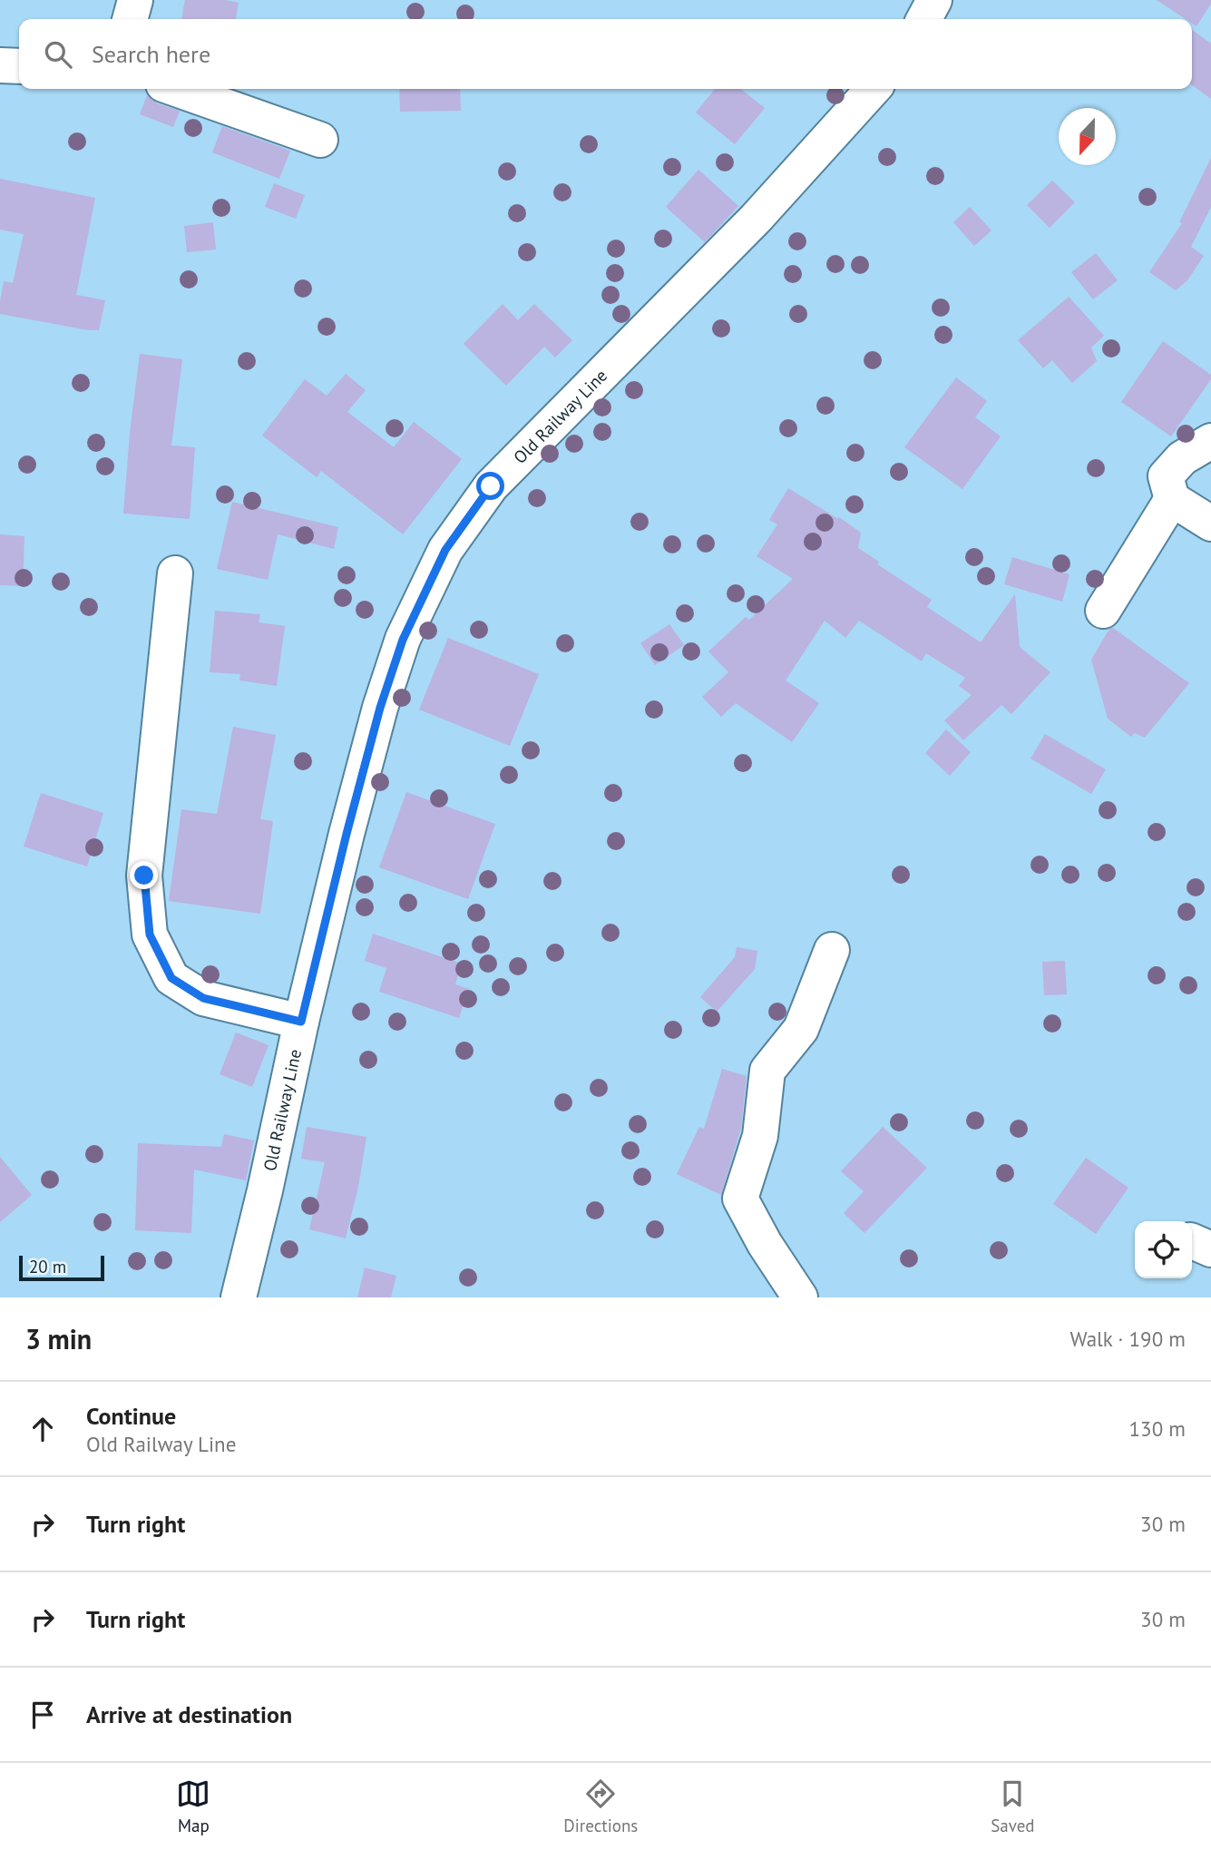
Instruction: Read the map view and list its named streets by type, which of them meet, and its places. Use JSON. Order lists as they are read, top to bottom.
{
  "streets": {
    "street": ["Old Railway Line"]
  },
  "scale_bar": "20 m",
  "north": "bottom",
  "page": {
    "search": "Search here",
    "scale": "20 m",
    "heading": ["3 min", "Walk · 190 m"],
    "list": [
      ["Continue", "Old Railway Line", "130 m"],
      ["Turn right", "30 m"],
      ["Turn right", "30 m"],
      "Arrive at destination"
    ],
    "nav": ["Map", "Directions", "Saved"]
  }
}
